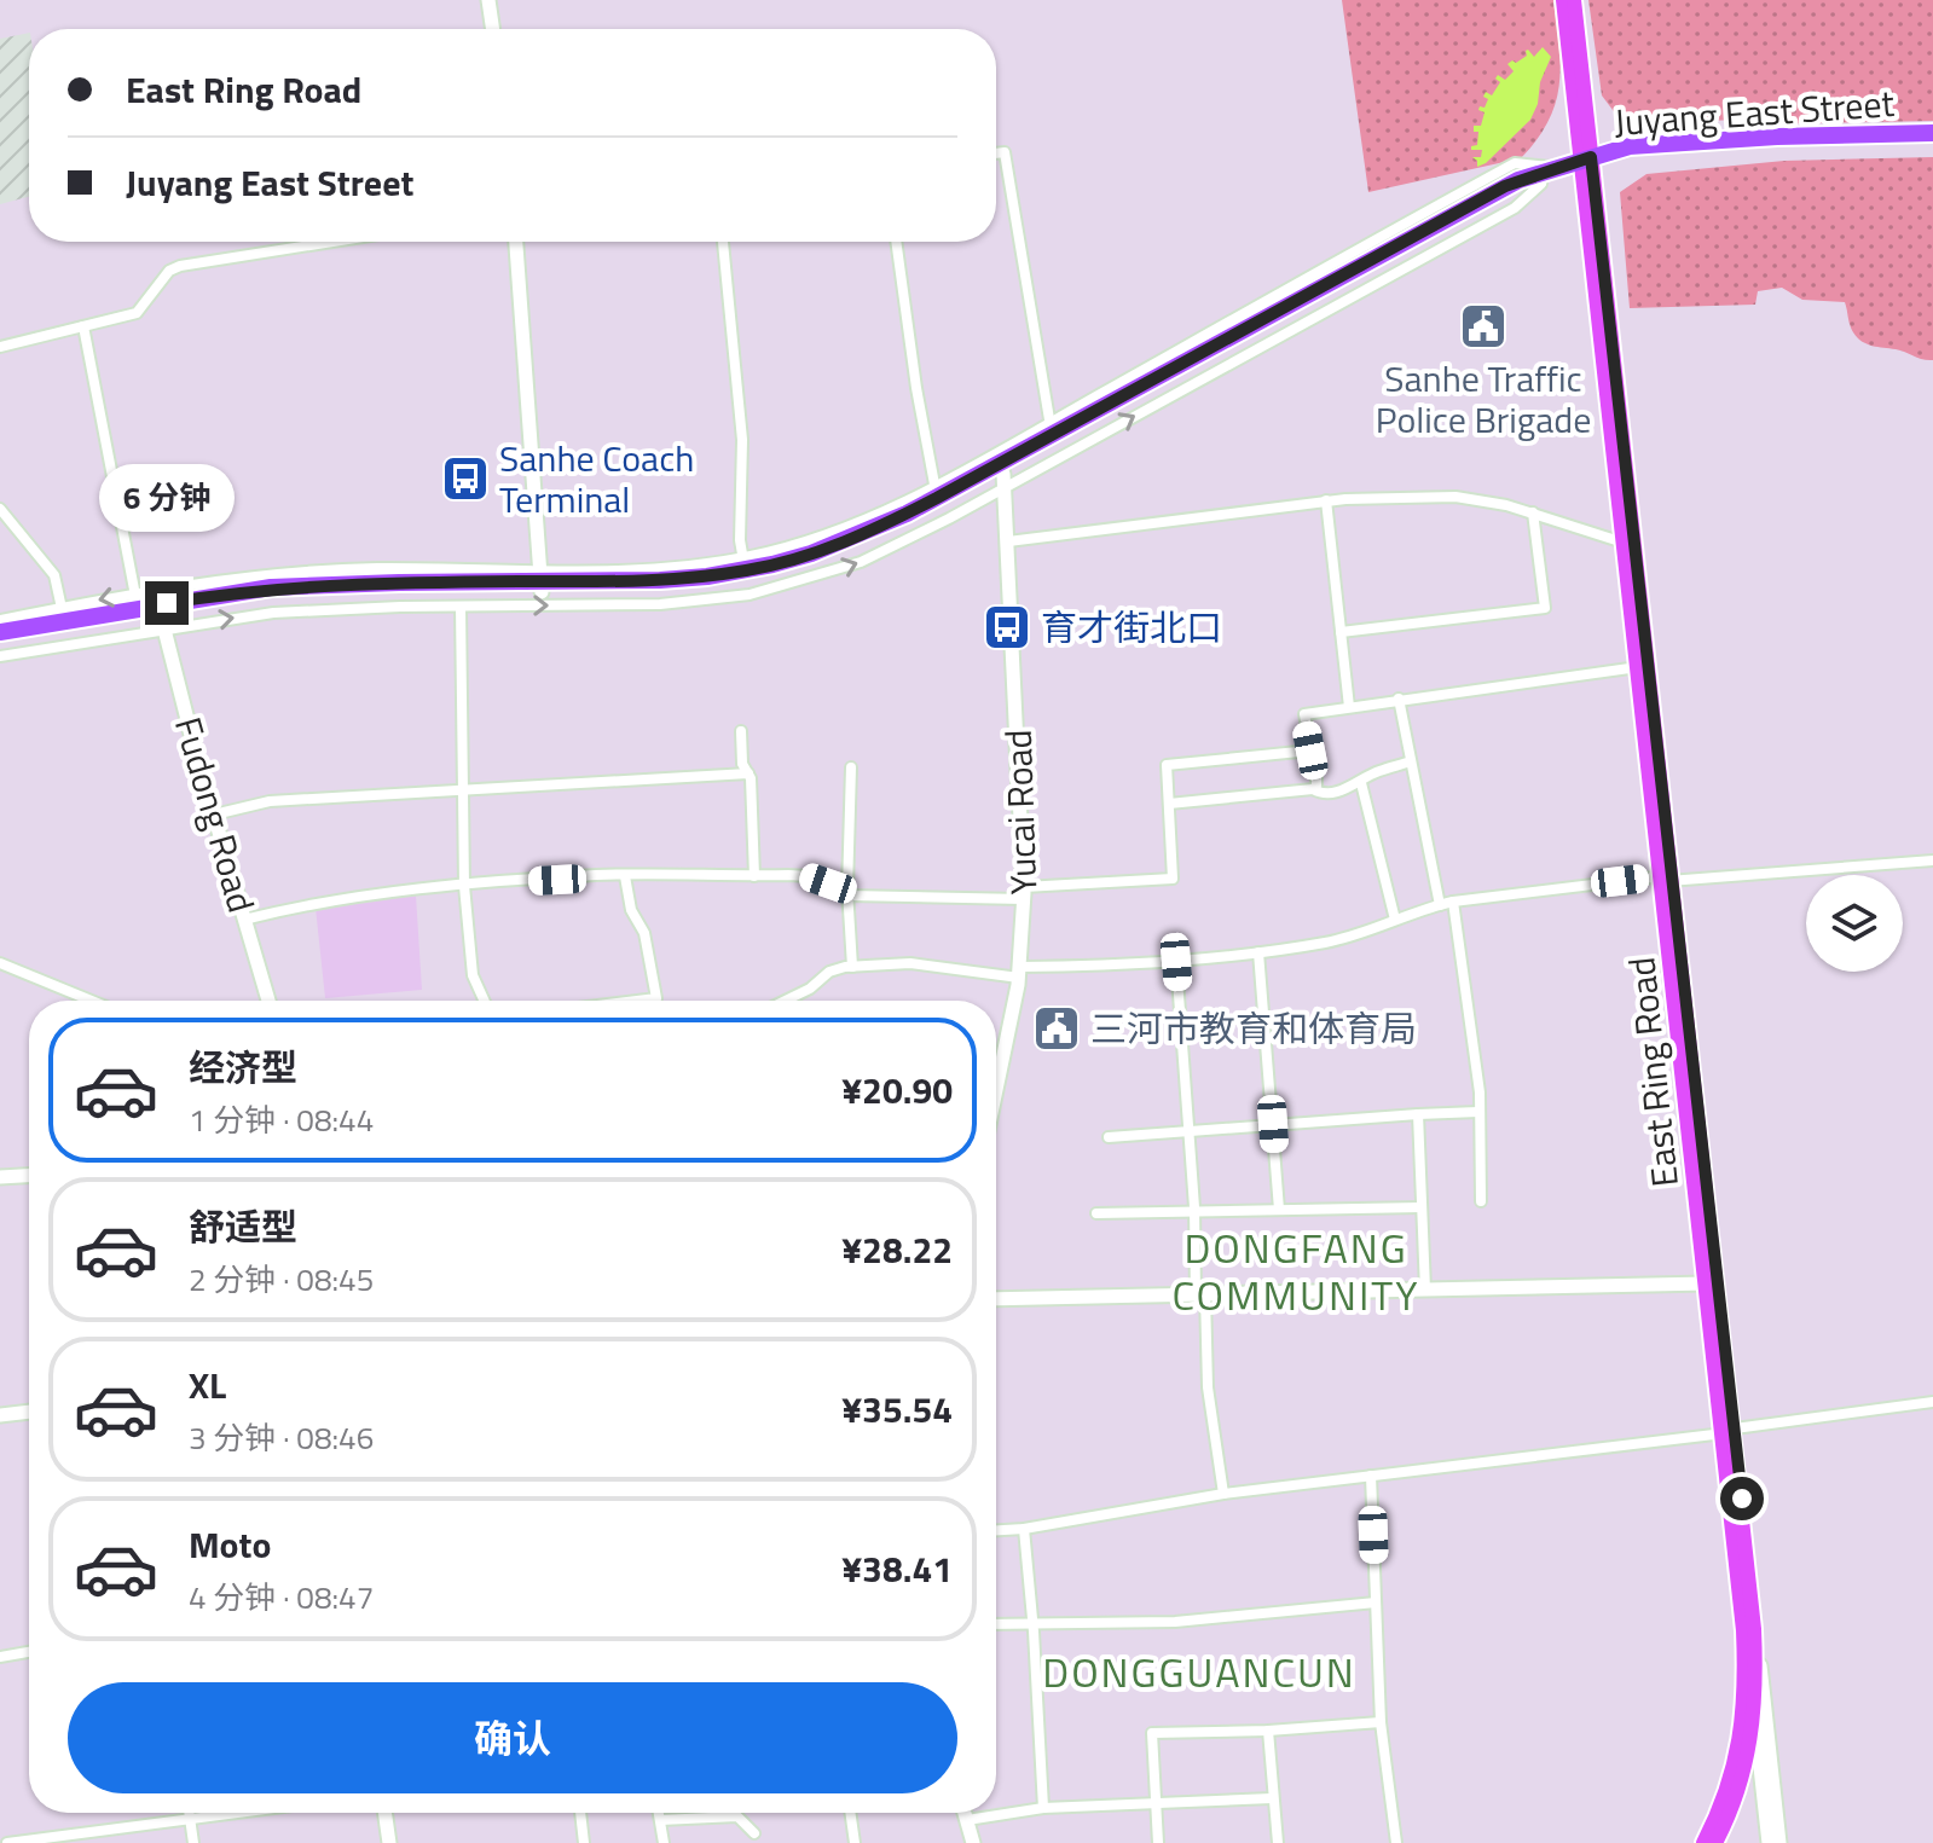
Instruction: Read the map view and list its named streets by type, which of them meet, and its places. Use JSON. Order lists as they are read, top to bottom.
{
  "streets": {
    "highway": ["Juyang East Street"],
    "main road": ["Yucai Road", "Fudong Road", "East Ring Road"]
  },
  "crossings": [
    ["Juyang East Street", "Yucai Road"],
    ["Juyang East Street", "Fudong Road"],
    ["Juyang East Street", "East Ring Road"]
  ],
  "districts": ["DONGFANG COMMUNITY", "DONGGUANCUN"],
  "places": {
    "public building": ["Sanhe Traffic Police Brigade", "三河市教育和体育局"],
    "bus stop": ["Sanhe Coach Terminal", "育才街北口"]
  },
  "page": {
    "banner": ["East Ring Road", "Juyang East Street"],
    "bubble": "6 分钟",
    "list": [
      {
        "name": "经济型",
        "note": "1 分钟 · 08:44",
        "value": "¥20.90"
      },
      {
        "name": "舒适型",
        "note": "2 分钟 · 08:45",
        "value": "¥28.22"
      },
      {
        "name": "XL",
        "note": "3 分钟 · 08:46",
        "value": "¥35.54"
      },
      {
        "name": "Moto",
        "note": "4 分钟 · 08:47",
        "value": "¥38.41"
      }
    ],
    "buttons": "确认"
  }
}
